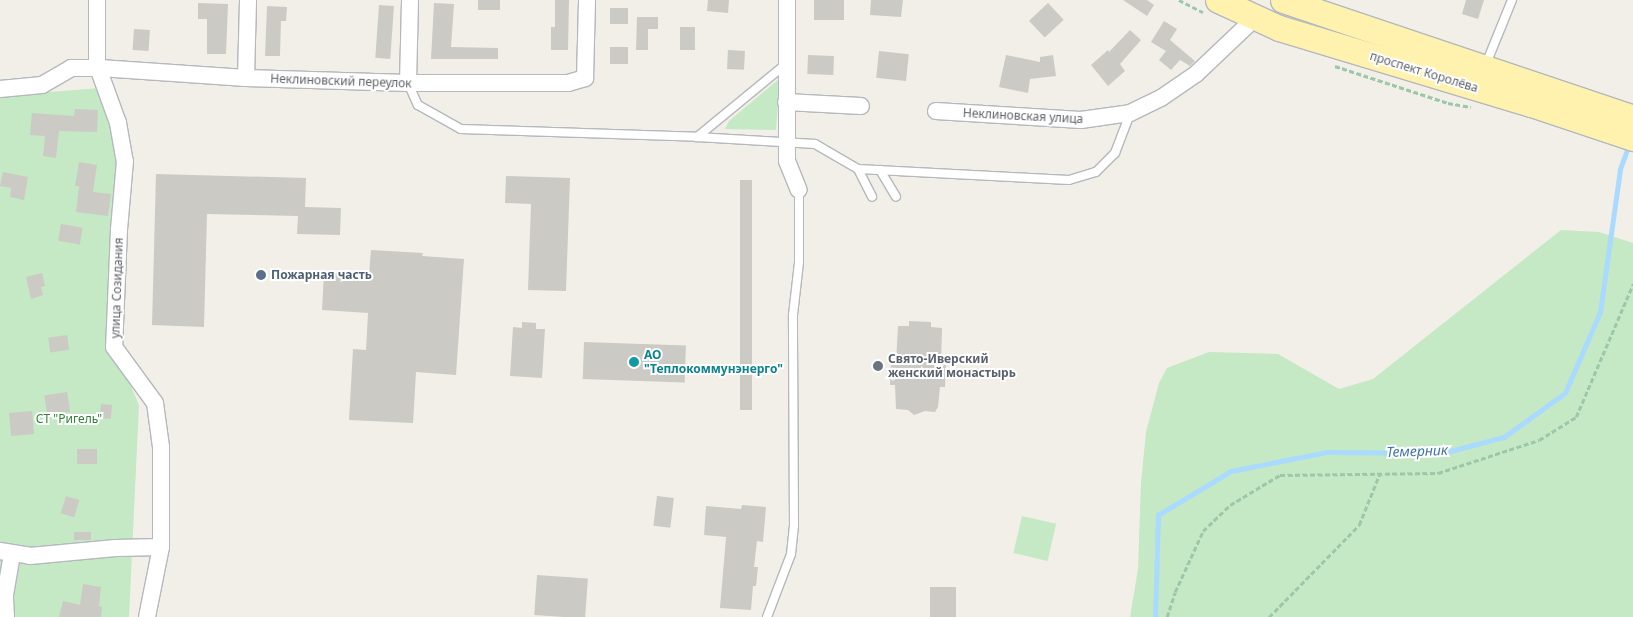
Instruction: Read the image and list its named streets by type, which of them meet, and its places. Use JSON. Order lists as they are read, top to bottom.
{
  "streets": {
    "main road": ["проспект Королёва"],
    "street": ["Неклиновский переулок", "Неклиновская улица", "улица Созидания"]
  },
  "crossings": [
    ["проспект Королёва", "Неклиновская улица"],
    ["Неклиновский переулок", "улица Созидания"]
  ],
  "water": ["Темерник"],
  "parks": ["СТ \"Ригель\""],
  "places": ["Пожарная часть", "АО \"Теплокоммунэнерго\"", "Свято-Иверский женский монастырь"]
}
